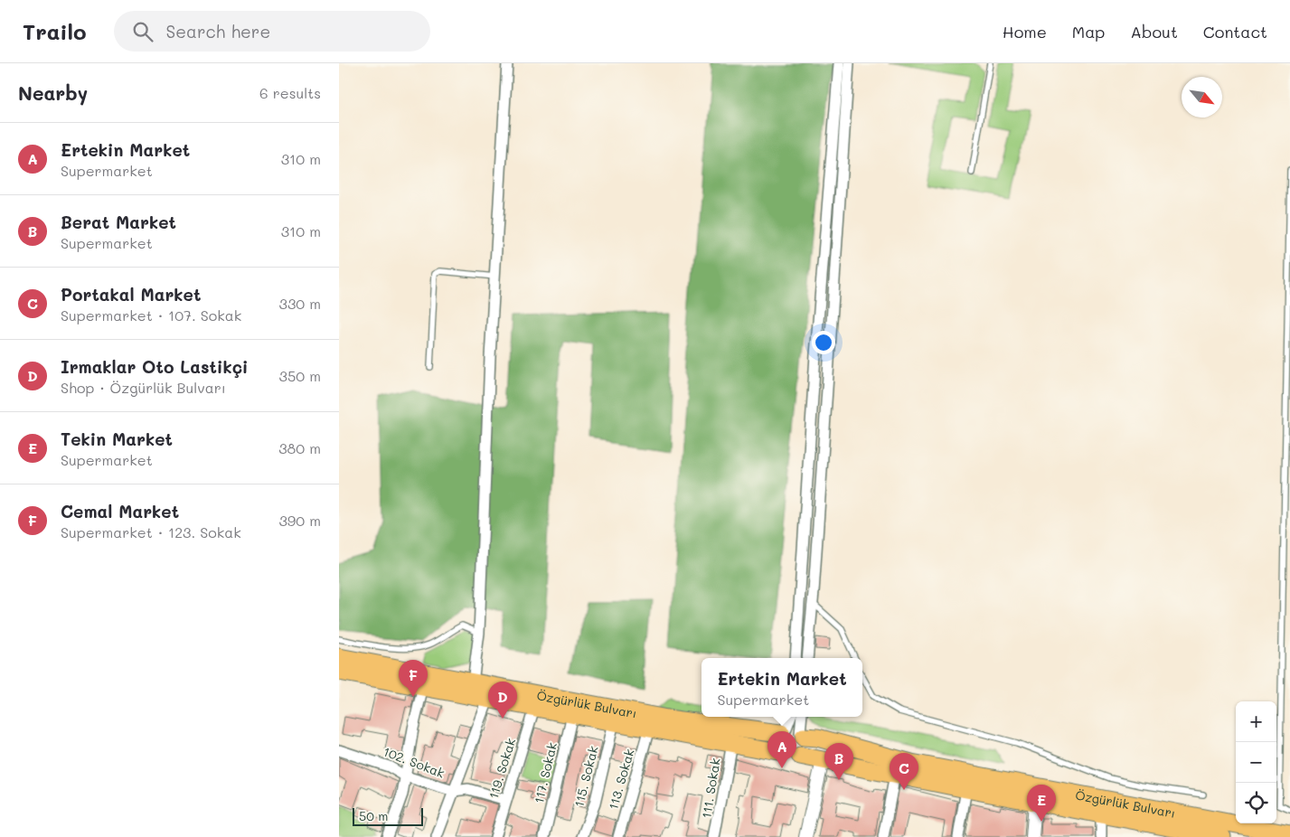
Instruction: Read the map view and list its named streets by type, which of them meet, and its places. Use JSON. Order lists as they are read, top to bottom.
{
  "streets": {
    "main road": ["Özgürlük Bulvarı"],
    "street": [
      "102. Sokak",
      "119. Sokak",
      "117. Sokak",
      "115. Sokak",
      "113. Sokak",
      "111. Sokak"
    ]
  },
  "crossings": [
    ["Özgürlük Bulvarı", "119. Sokak"],
    ["Özgürlük Bulvarı", "117. Sokak"],
    ["Özgürlük Bulvarı", "115. Sokak"],
    ["Özgürlük Bulvarı", "113. Sokak"],
    ["Özgürlük Bulvarı", "111. Sokak"],
    ["102. Sokak", "119. Sokak"]
  ],
  "scale_bar": "50 m",
  "north": "bottom right",
  "page": {
    "header": "Trailo",
    "search": "Search here",
    "nav": [
      "Home",
      "Map",
      "About",
      "Contact"
    ],
    "heading": ["Nearby", "6 results"],
    "list": [
      {
        "mark": "A",
        "name": "Ertekin Market",
        "note": "Supermarket",
        "value": "310 m"
      },
      {
        "mark": "B",
        "name": "Berat Market",
        "note": "Supermarket",
        "value": "310 m"
      },
      {
        "mark": "C",
        "name": "Portakal Market",
        "note": "Supermarket · 107. Sokak",
        "value": "330 m"
      },
      {
        "mark": "D",
        "name": "Irmaklar Oto Lastikçi",
        "note": "Shop · Özgürlük Bulvarı",
        "value": "350 m"
      },
      {
        "mark": "E",
        "name": "Tekin Market",
        "note": "Supermarket",
        "value": "380 m"
      },
      {
        "mark": "F",
        "name": "Cemal Market",
        "note": "Supermarket · 123. Sokak",
        "value": "390 m"
      }
    ],
    "popup": ["Ertekin Market", "Supermarket"],
    "pins": [
      "F",
      "D",
      "A",
      "B",
      "C",
      "E"
    ],
    "map_buttons": ["+", "−"],
    "scale": "50 m"
  }
}
